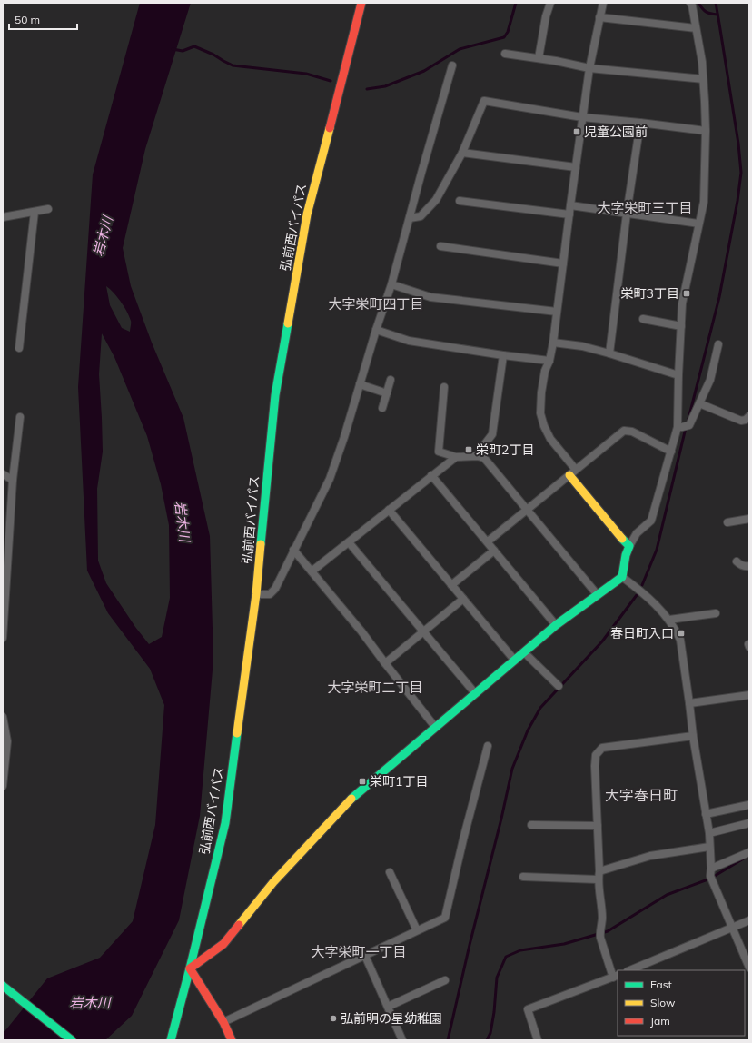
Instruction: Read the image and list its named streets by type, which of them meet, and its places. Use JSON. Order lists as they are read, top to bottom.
{
  "streets": {
    "street": ["弘前西バイパス"]
  },
  "districts": [
    "大字栄町三丁目",
    "大字栄町四丁目",
    "大字栄町二丁目",
    "大字春日町",
    "大字栄町一丁目"
  ],
  "water": ["岩木川"],
  "places": {
    "transit": [
      "児童公園前",
      "栄町3丁目",
      "栄町2丁目",
      "春日町入口",
      "栄町1丁目"
    ],
    "other": ["弘前明の星幼稚園"]
  },
  "legend": ["Fast", "Slow", "Jam"],
  "scale_bar": "50 m"
}
